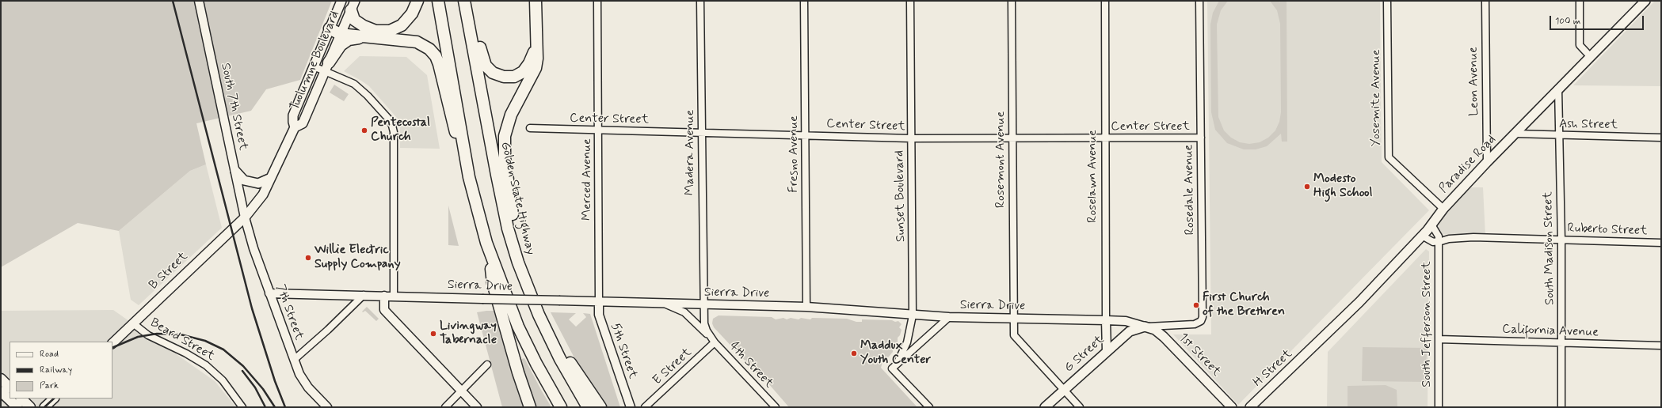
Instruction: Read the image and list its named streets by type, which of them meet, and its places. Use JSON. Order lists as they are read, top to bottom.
{
  "streets": {
    "highway": ["Golden State Highway"],
    "main road": [
      "Tuolumne Boulevard",
      "Paradise Road",
      "B Street",
      "G Street",
      "1st Street",
      "H Street"
    ],
    "street": [
      "Leon Avenue",
      "Yosemite Avenue",
      "South 7th Street",
      "Center Street",
      "Ash Street",
      "Madera Avenue",
      "Fresno Avenue",
      "Rosemont Avenue",
      "Roselawn Avenue",
      "Merced Avenue",
      "Rosedale Avenue",
      "Sunset Boulevard",
      "Ruberto Street",
      "South Madison Street",
      "Sierra Drive",
      "7th Street",
      "South Jefferson Street",
      "California Avenue",
      "Beard Street",
      "5th Street",
      "4th Street",
      "E Street"
    ]
  },
  "crossings": [
    ["Tuolumne Boulevard", "South 7th Street"],
    ["Tuolumne Boulevard", "B Street"],
    ["Tuolumne Boulevard", "7th Street"],
    ["Leon Avenue", "Paradise Road"],
    ["Yosemite Avenue", "Paradise Road"],
    ["South 7th Street", "B Street"],
    ["South 7th Street", "7th Street"],
    ["Center Street", "Madera Avenue"],
    ["Center Street", "Fresno Avenue"],
    ["Center Street", "Rosemont Avenue"],
    ["Center Street", "Roselawn Avenue"],
    ["Center Street", "Merced Avenue"],
    ["Center Street", "Rosedale Avenue"],
    ["Center Street", "Sunset Boulevard"],
    ["Ash Street", "Paradise Road"],
    ["Ash Street", "South Madison Street"],
    ["Madera Avenue", "Sierra Drive"],
    ["Madera Avenue", "4th Street"],
    ["Fresno Avenue", "Sierra Drive"],
    ["Rosemont Avenue", "Sierra Drive"],
    ["Rosemont Avenue", "G Street"],
    ["Paradise Road", "South Madison Street"],
    ["Paradise Road", "South Jefferson Street"],
    ["Paradise Road", "H Street"],
    ["Roselawn Avenue", "Sierra Drive"],
    ["Roselawn Avenue", "G Street"],
    ["Merced Avenue", "Sierra Drive"],
    ["Merced Avenue", "5th Street"],
    ["Rosedale Avenue", "Sierra Drive"],
    ["Sunset Boulevard", "Sierra Drive"],
    ["Ruberto Street", "South Madison Street"],
    ["Ruberto Street", "South Jefferson Street"],
    ["South Madison Street", "California Avenue"],
    ["B Street", "7th Street"],
    ["B Street", "Beard Street"],
    ["Sierra Drive", "7th Street"],
    ["Sierra Drive", "5th Street"],
    ["Sierra Drive", "G Street"],
    ["Sierra Drive", "1st Street"],
    ["Sierra Drive", "4th Street"],
    ["South Jefferson Street", "California Avenue"],
    ["G Street", "1st Street"],
    ["4th Street", "E Street"]
  ],
  "places": [
    "Pentecostal Church",
    "Modesto High School",
    "Willie Electric Supply Company",
    "First Church of the Brethren",
    "Livingway Tabernacle",
    "Maddux Youth Center"
  ],
  "legend": ["Road", "Railway", "Park"],
  "scale_bar": "100 m"
}
